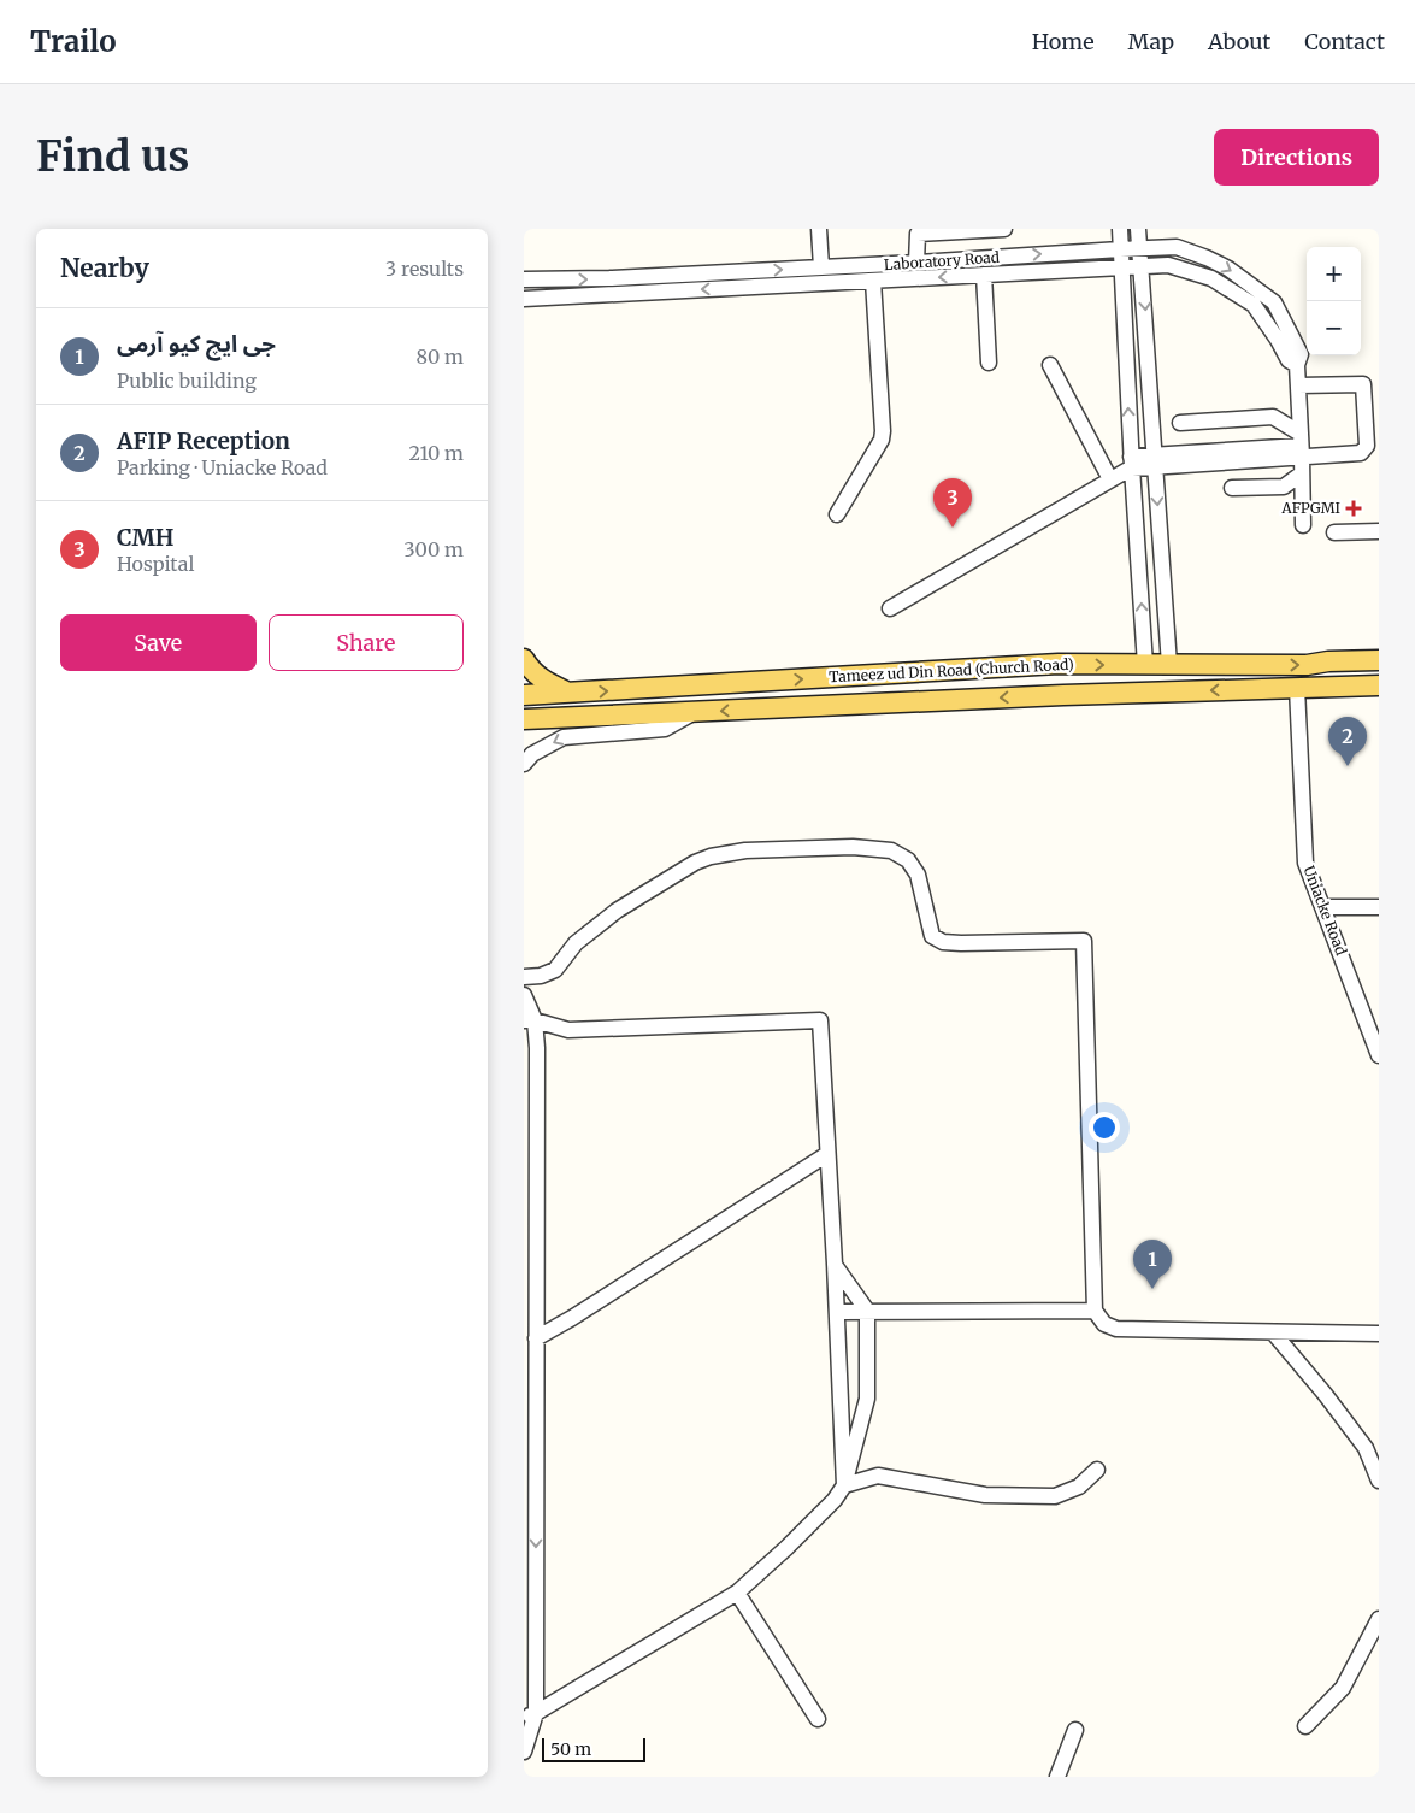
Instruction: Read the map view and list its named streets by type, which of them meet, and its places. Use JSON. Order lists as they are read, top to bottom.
{
  "streets": {
    "main road": ["Tameez ud Din Road (Church Road)"],
    "street": ["Laboratory Road", "Uniacke Road"]
  },
  "crossings": [
    ["Tameez ud Din Road (Church Road)", "Uniacke Road"]
  ],
  "places": {
    "health": ["AFPGMI"]
  },
  "scale_bar": "50 m",
  "page": {
    "header": "Trailo",
    "nav": [
      "Home",
      "Map",
      "About",
      "Contact"
    ],
    "buttons": [
      "Directions",
      ["Save", "Share"]
    ],
    "title": "Find us",
    "heading": ["Nearby", "3 results"],
    "map_buttons": ["+", "−"],
    "list": [
      {
        "mark": "1",
        "name": "جی ایچ کیو آرمی",
        "note": "Public building",
        "value": "80 m"
      },
      {
        "mark": "2",
        "name": "AFIP Reception",
        "note": "Parking · Uniacke Road",
        "value": "210 m"
      },
      {
        "mark": "3",
        "name": "CMH",
        "note": "Hospital",
        "value": "300 m"
      }
    ],
    "pins": ["3", "2", "1"],
    "scale": "50 m"
  }
}
